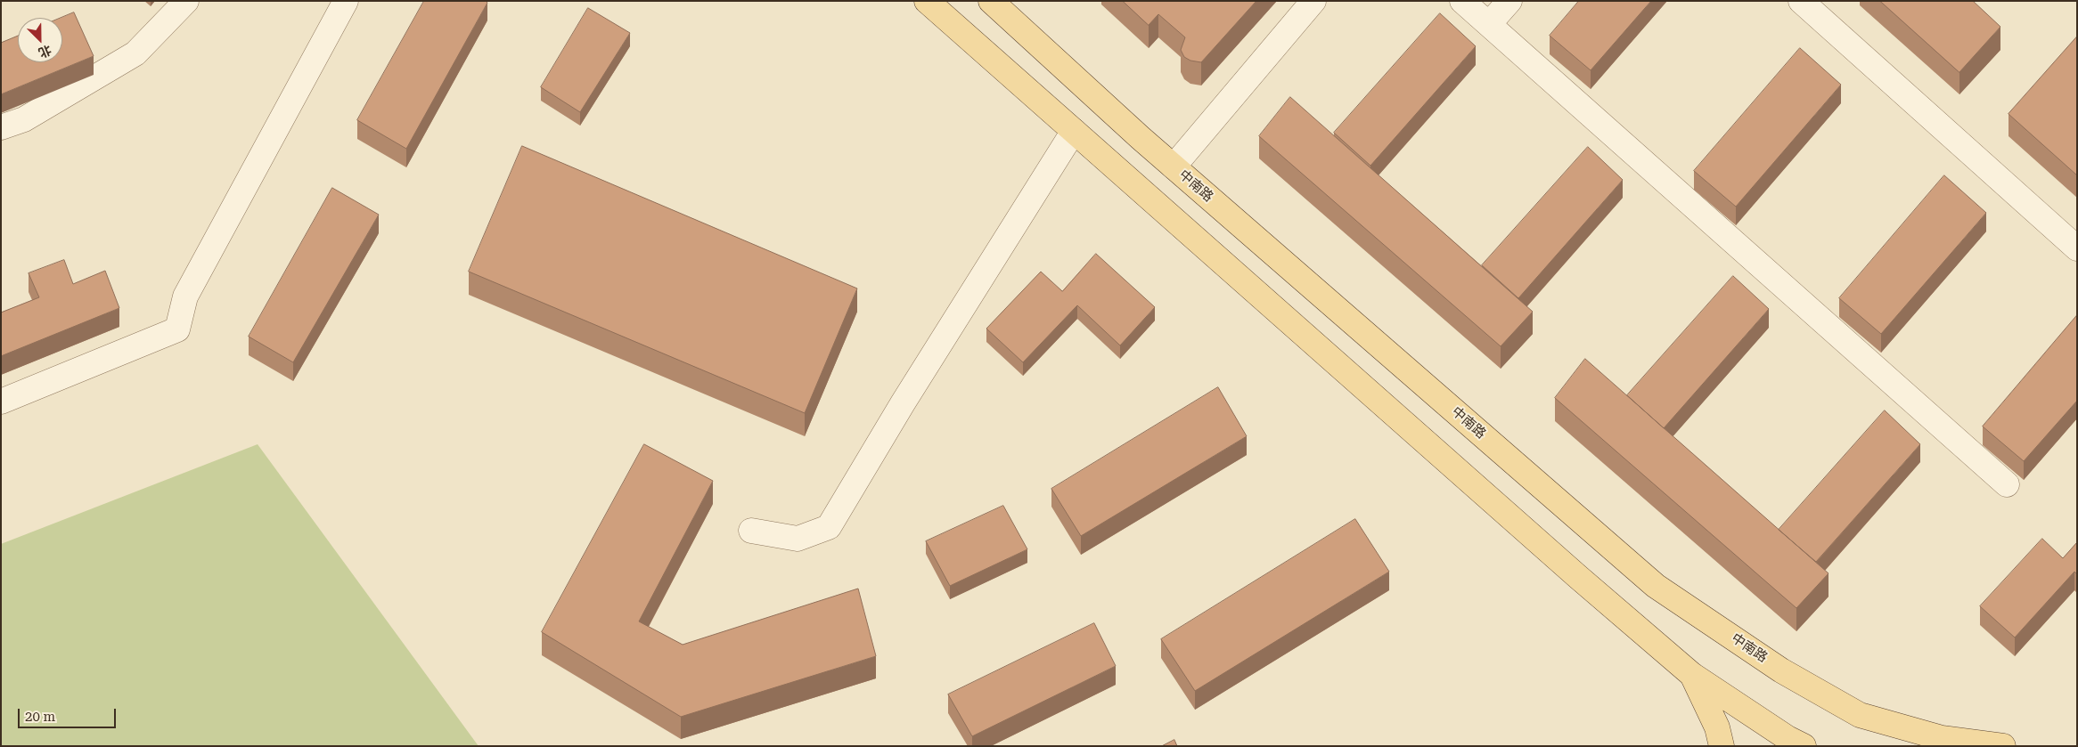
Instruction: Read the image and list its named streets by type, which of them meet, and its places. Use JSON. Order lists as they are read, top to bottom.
{
  "streets": {
    "main road": ["中南路"]
  },
  "scale_bar": "20 m",
  "north": "bottom right"
}
